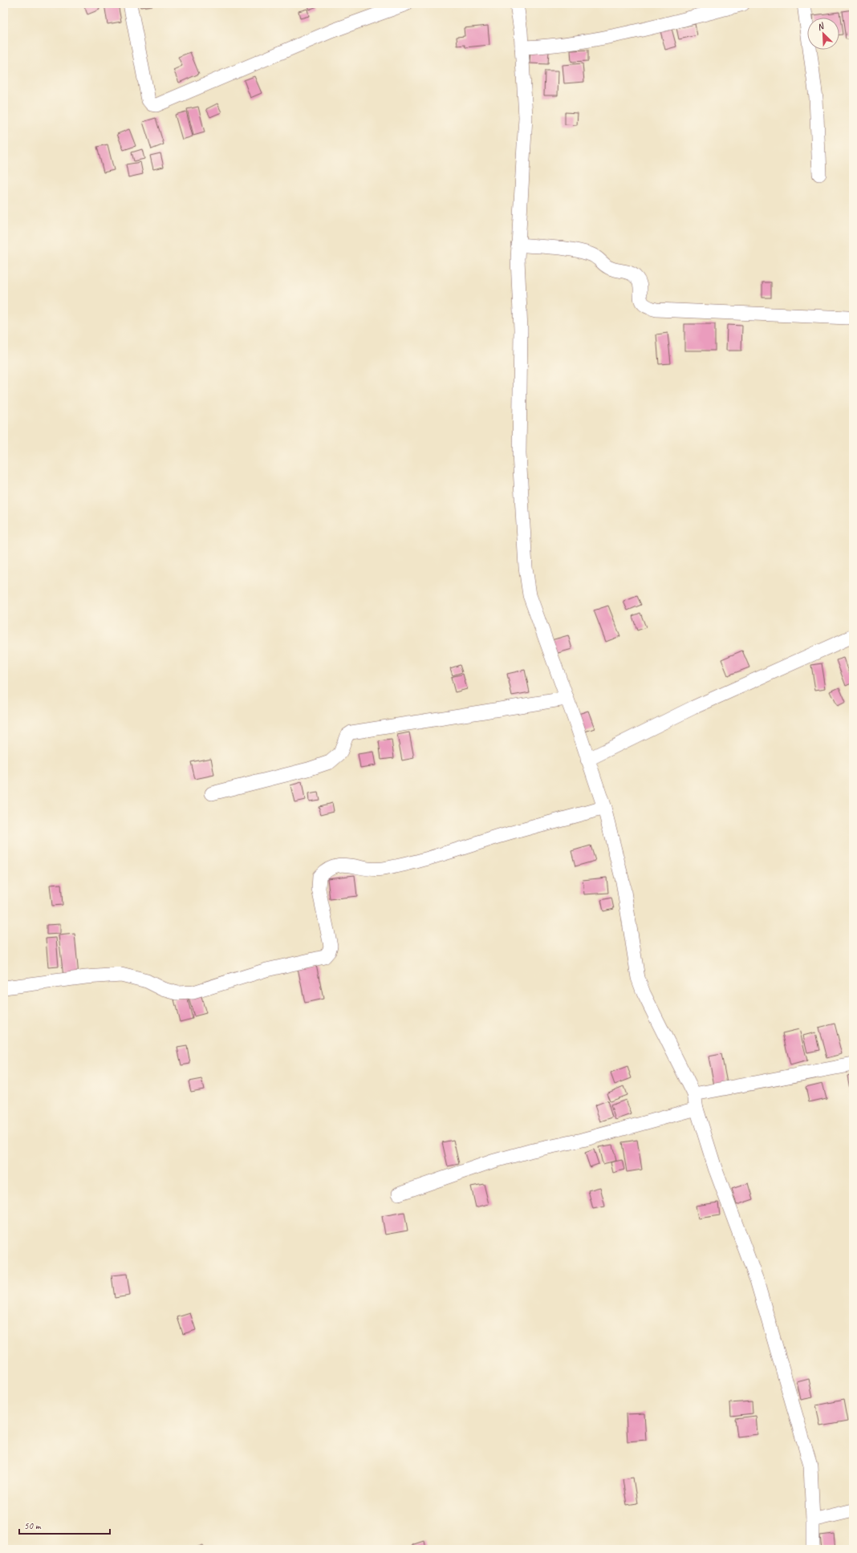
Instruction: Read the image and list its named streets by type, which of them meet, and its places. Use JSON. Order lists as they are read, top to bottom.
{
  "scale_bar": "50 m",
  "north": "top left"
}
